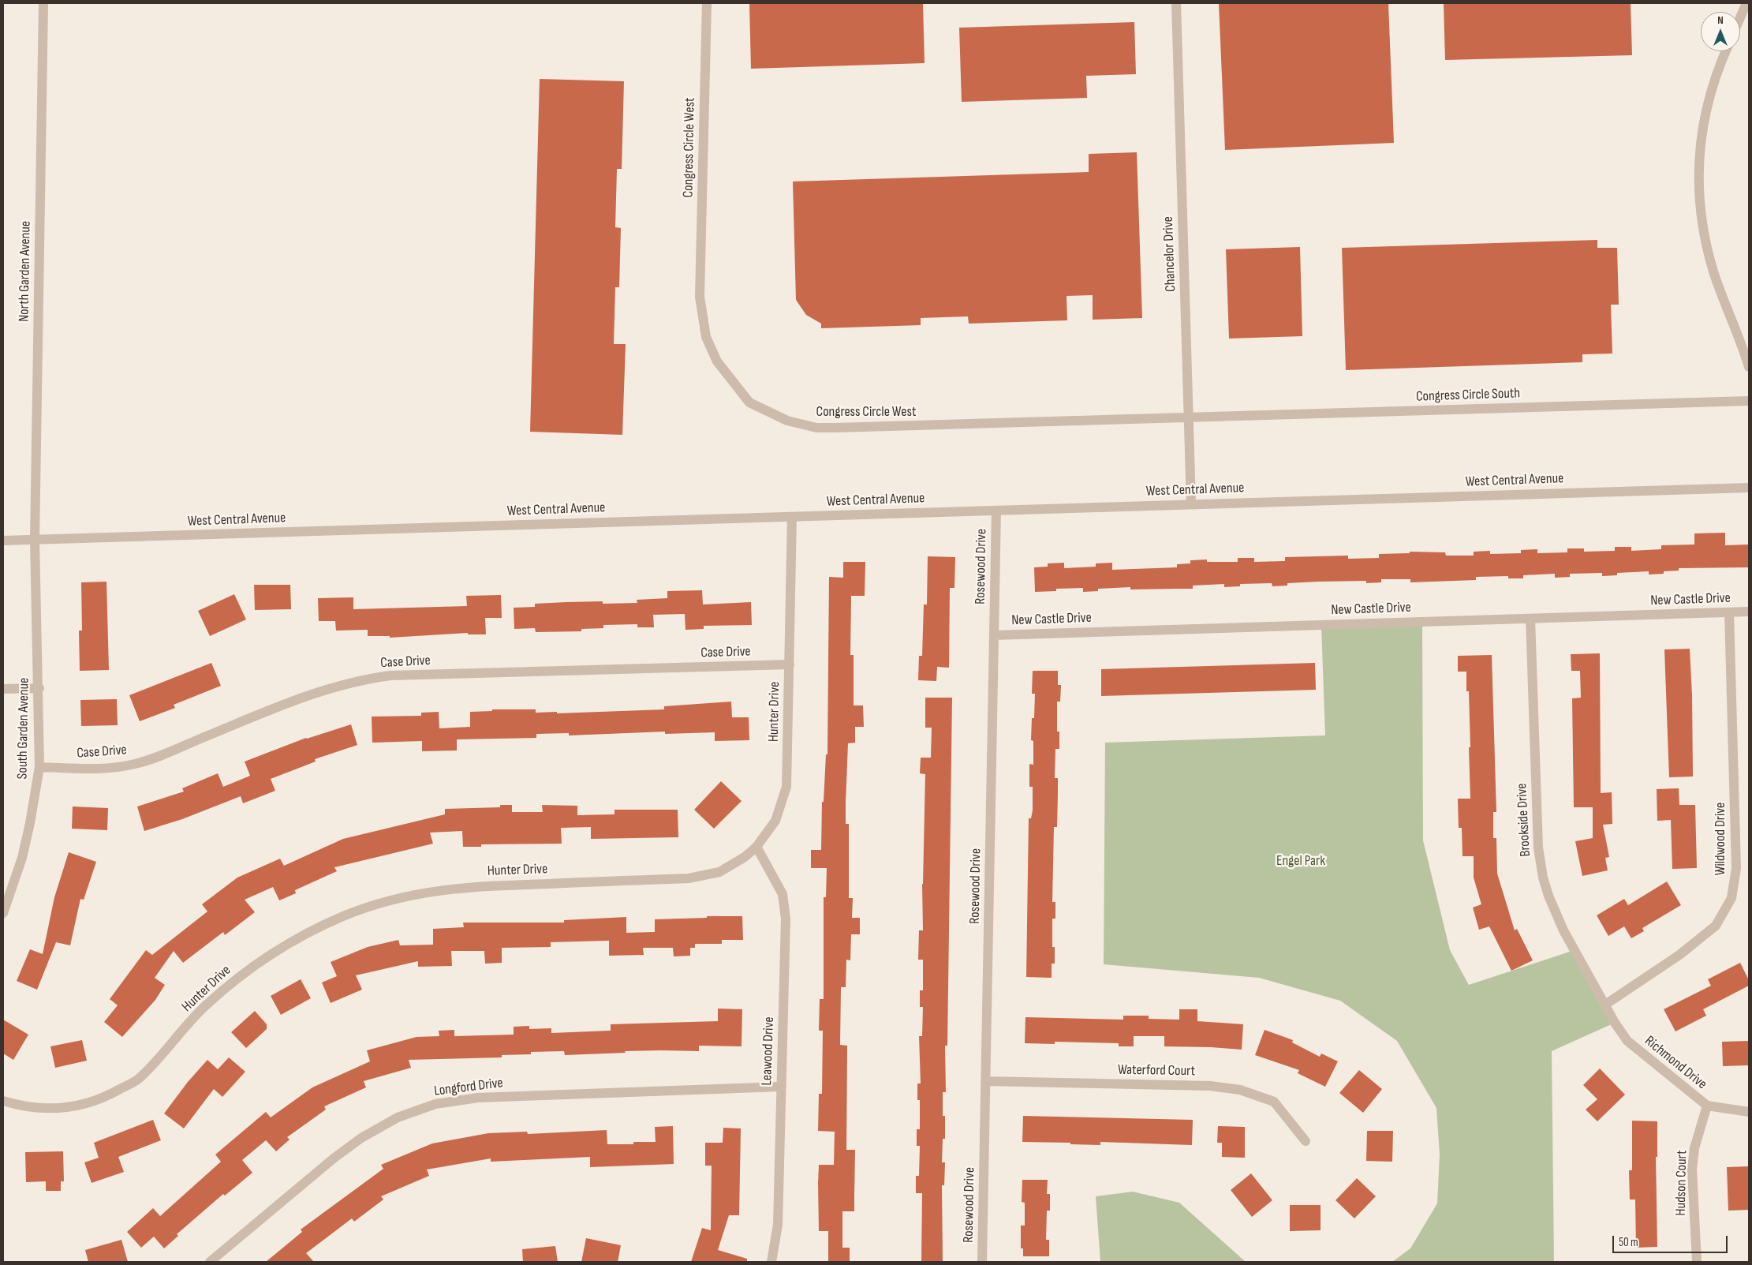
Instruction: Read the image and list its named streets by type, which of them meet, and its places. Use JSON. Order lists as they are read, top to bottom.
{
  "streets": {
    "street": [
      "Congress Circle West",
      "Chancelor Drive",
      "North Garden Avenue",
      "Congress Circle South",
      "West Central Avenue",
      "Rosewood Drive",
      "New Castle Drive",
      "Case Drive",
      "Hunter Drive",
      "South Garden Avenue",
      "Brookside Drive",
      "Wildwood Drive",
      "Leawood Drive",
      "Richmond Drive",
      "Waterford Court",
      "Longford Drive",
      "Hudson Court"
    ]
  },
  "crossings": [
    ["Congress Circle West", "Chancelor Drive"],
    ["Congress Circle West", "Congress Circle South"],
    ["Chancelor Drive", "Congress Circle South"],
    ["Chancelor Drive", "West Central Avenue"],
    ["North Garden Avenue", "West Central Avenue"],
    ["North Garden Avenue", "South Garden Avenue"],
    ["West Central Avenue", "Rosewood Drive"],
    ["West Central Avenue", "Hunter Drive"],
    ["West Central Avenue", "South Garden Avenue"],
    ["Rosewood Drive", "New Castle Drive"],
    ["Rosewood Drive", "Waterford Court"],
    ["New Castle Drive", "Brookside Drive"],
    ["New Castle Drive", "Wildwood Drive"],
    ["Case Drive", "Hunter Drive"],
    ["Case Drive", "South Garden Avenue"],
    ["Hunter Drive", "Leawood Drive"],
    ["Brookside Drive", "Wildwood Drive"],
    ["Brookside Drive", "Richmond Drive"],
    ["Wildwood Drive", "Richmond Drive"],
    ["Leawood Drive", "Longford Drive"],
    ["Richmond Drive", "Hudson Court"]
  ],
  "parks": ["Engel Park"],
  "scale_bar": "50 m",
  "north": "top"
}
